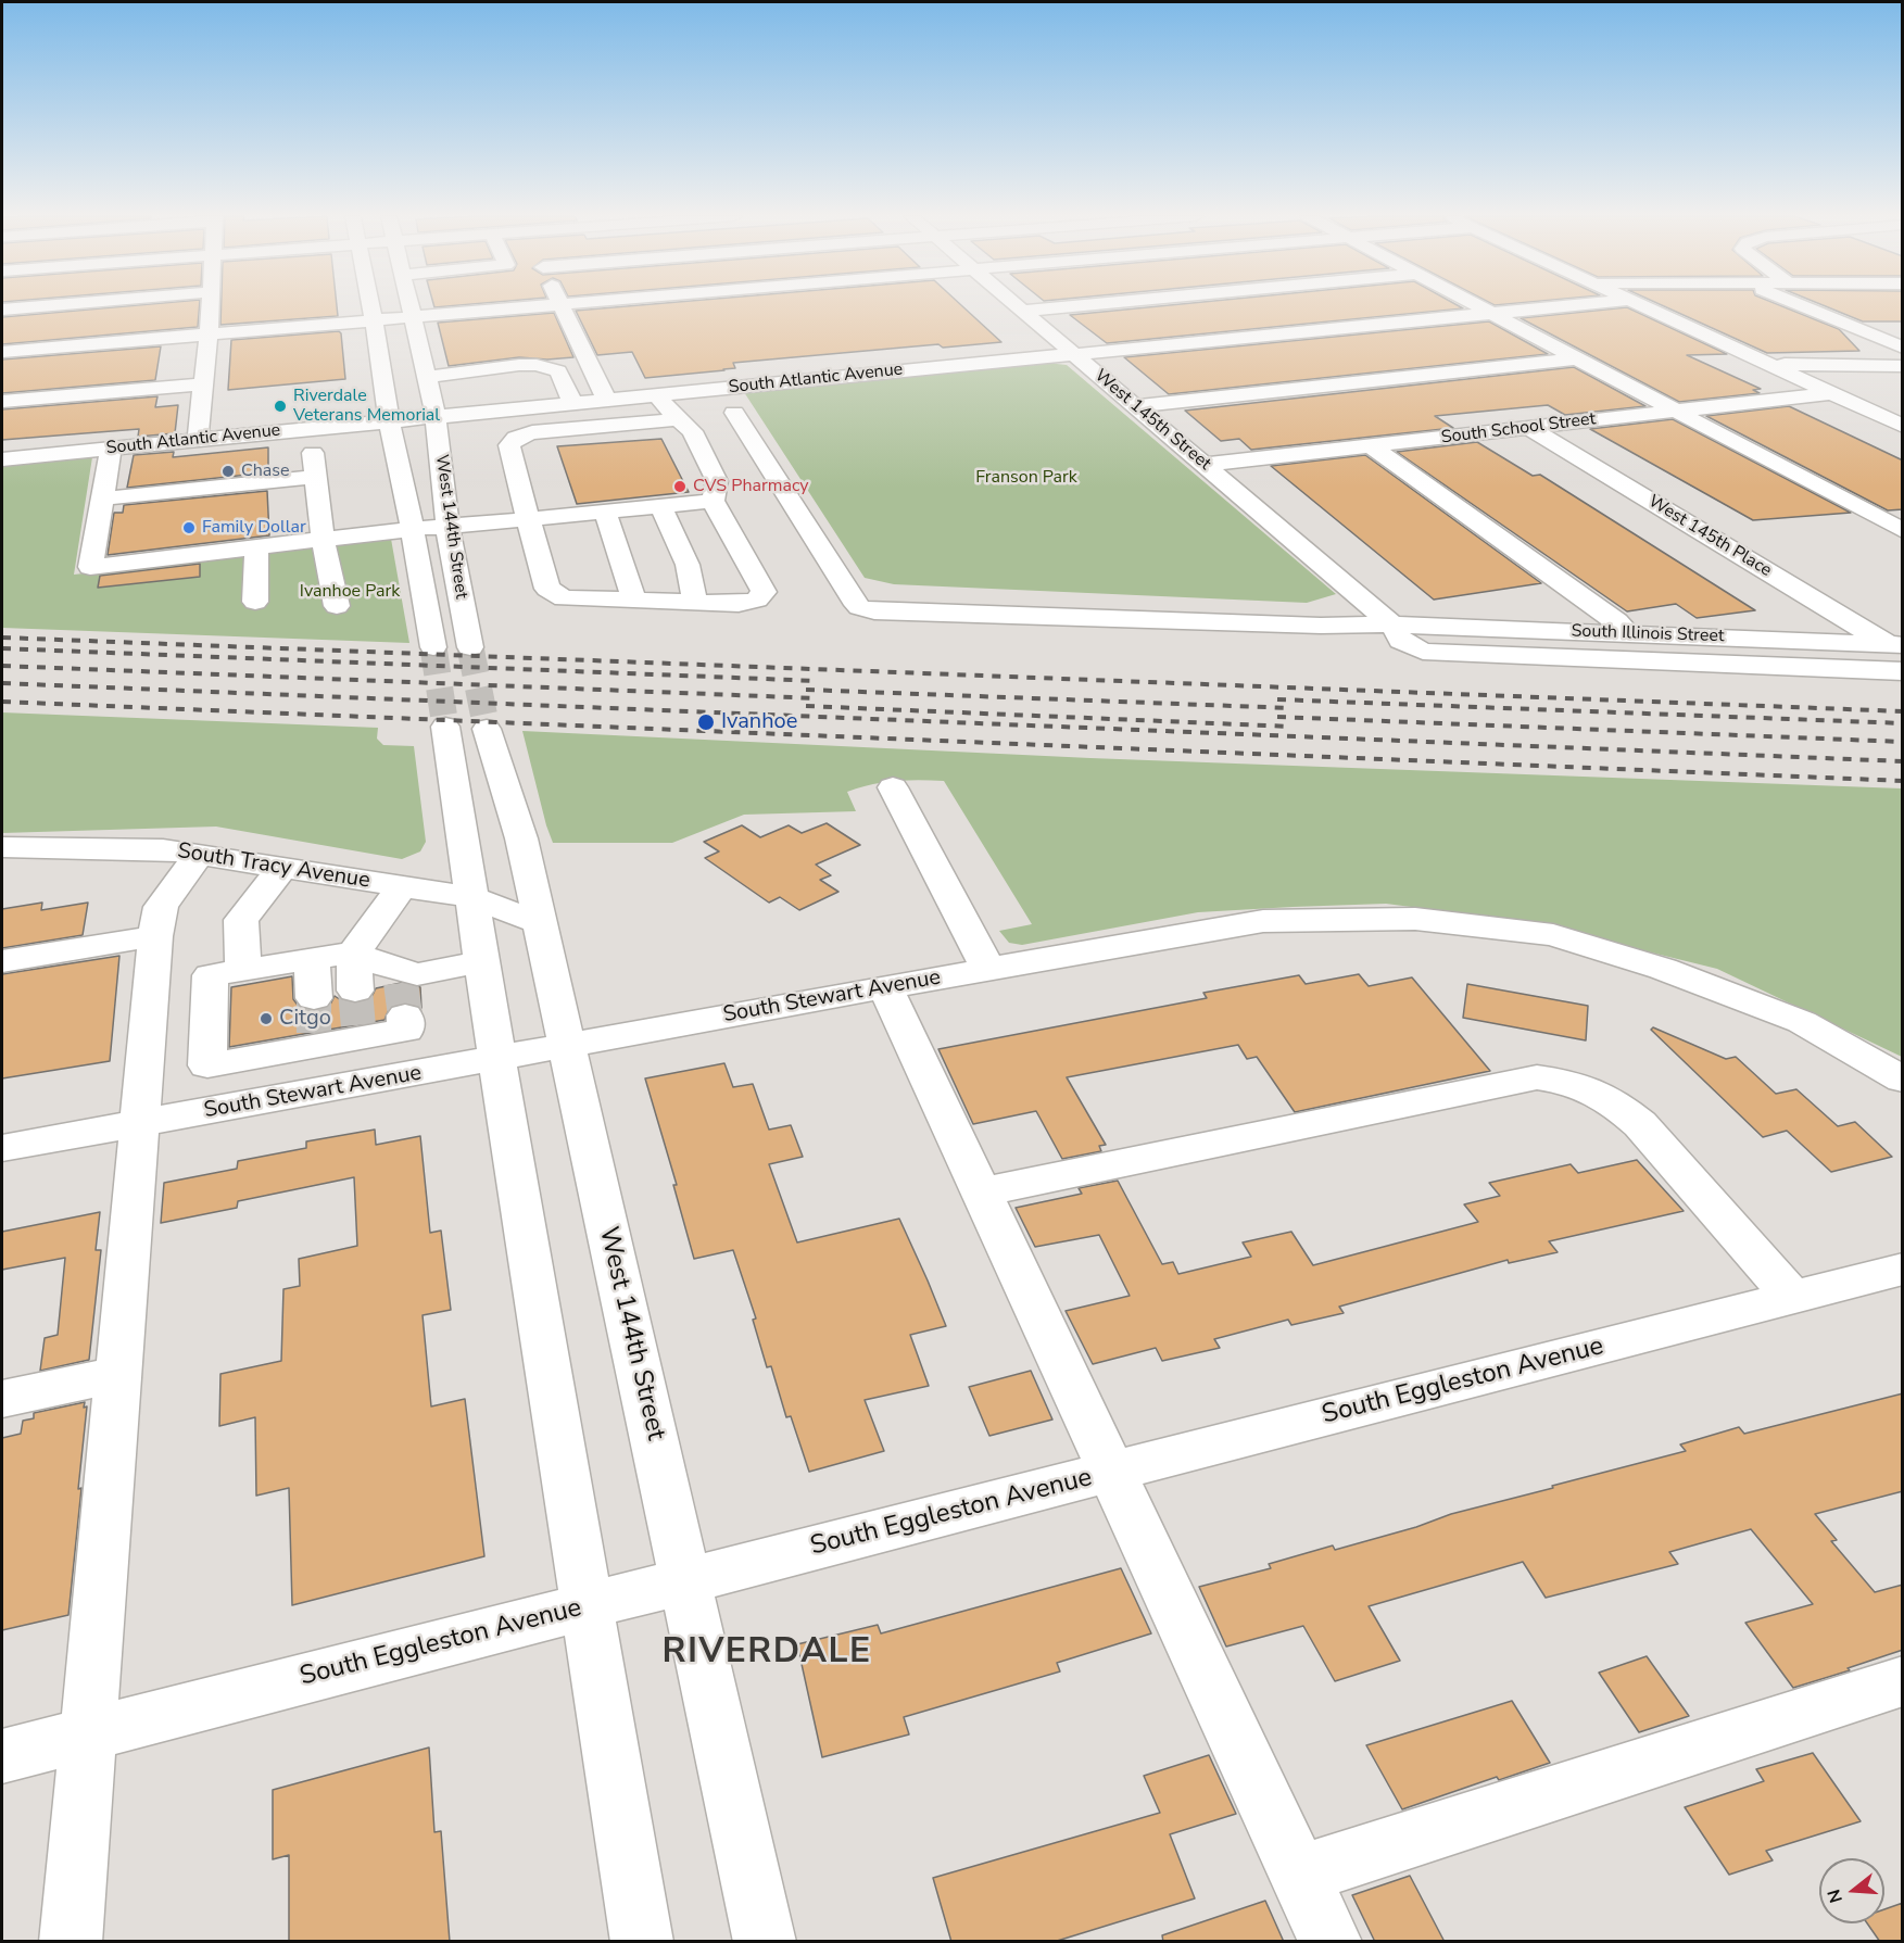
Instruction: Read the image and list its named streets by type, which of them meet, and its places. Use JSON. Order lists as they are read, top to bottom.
{
  "streets": {
    "street": [
      "South Atlantic Avenue",
      "West 145th Street",
      "South School Street",
      "West 144th Street",
      "West 145th Place",
      "South Illinois Street",
      "South Tracy Avenue",
      "South Stewart Avenue",
      "South Eggleston Avenue"
    ]
  },
  "crossings": [
    ["South Atlantic Avenue", "West 145th Street"],
    ["South Atlantic Avenue", "West 144th Street"],
    ["West 145th Street", "South School Street"],
    ["West 145th Street", "South Illinois Street"],
    ["South School Street", "West 145th Place"],
    ["West 144th Street", "South Tracy Avenue"],
    ["West 144th Street", "South Stewart Avenue"],
    ["West 144th Street", "South Eggleston Avenue"],
    ["West 145th Place", "South Illinois Street"]
  ],
  "districts": ["RIVERDALE"],
  "parks": ["Franson Park", "Ivanhoe Park"],
  "places": [
    "Riverdale Veterans Memorial",
    "Chase",
    "CVS Pharmacy",
    "Family Dollar",
    "Ivanhoe",
    "Citgo"
  ],
  "north": "left"
}
